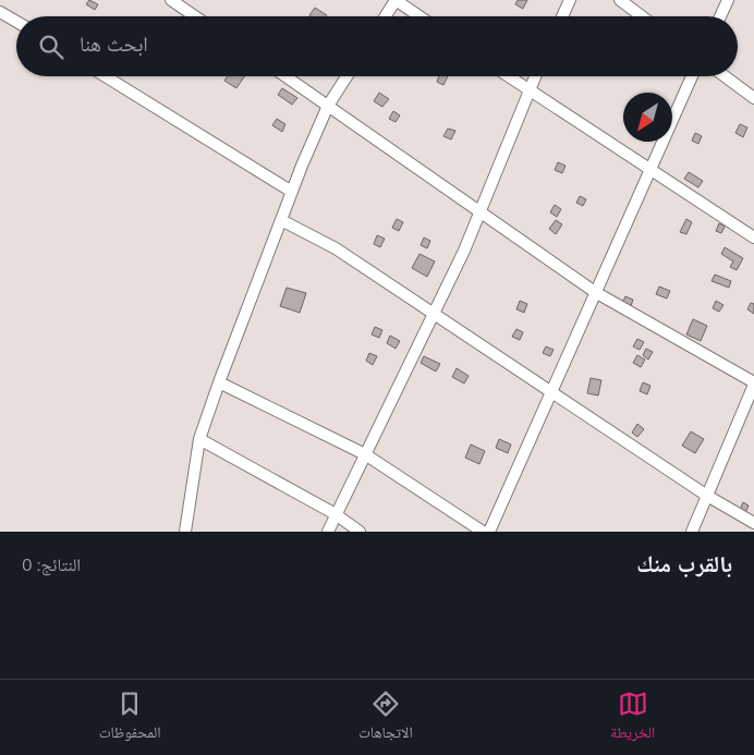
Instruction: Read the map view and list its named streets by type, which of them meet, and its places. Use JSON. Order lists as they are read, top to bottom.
{
  "north": "bottom left",
  "page": {
    "search": "ابحث هنا",
    "heading": ["بالقرب منك", "النتائج: 0"],
    "nav": ["الخريطة", "الاتجاهات", "المحفوظات"]
  }
}
